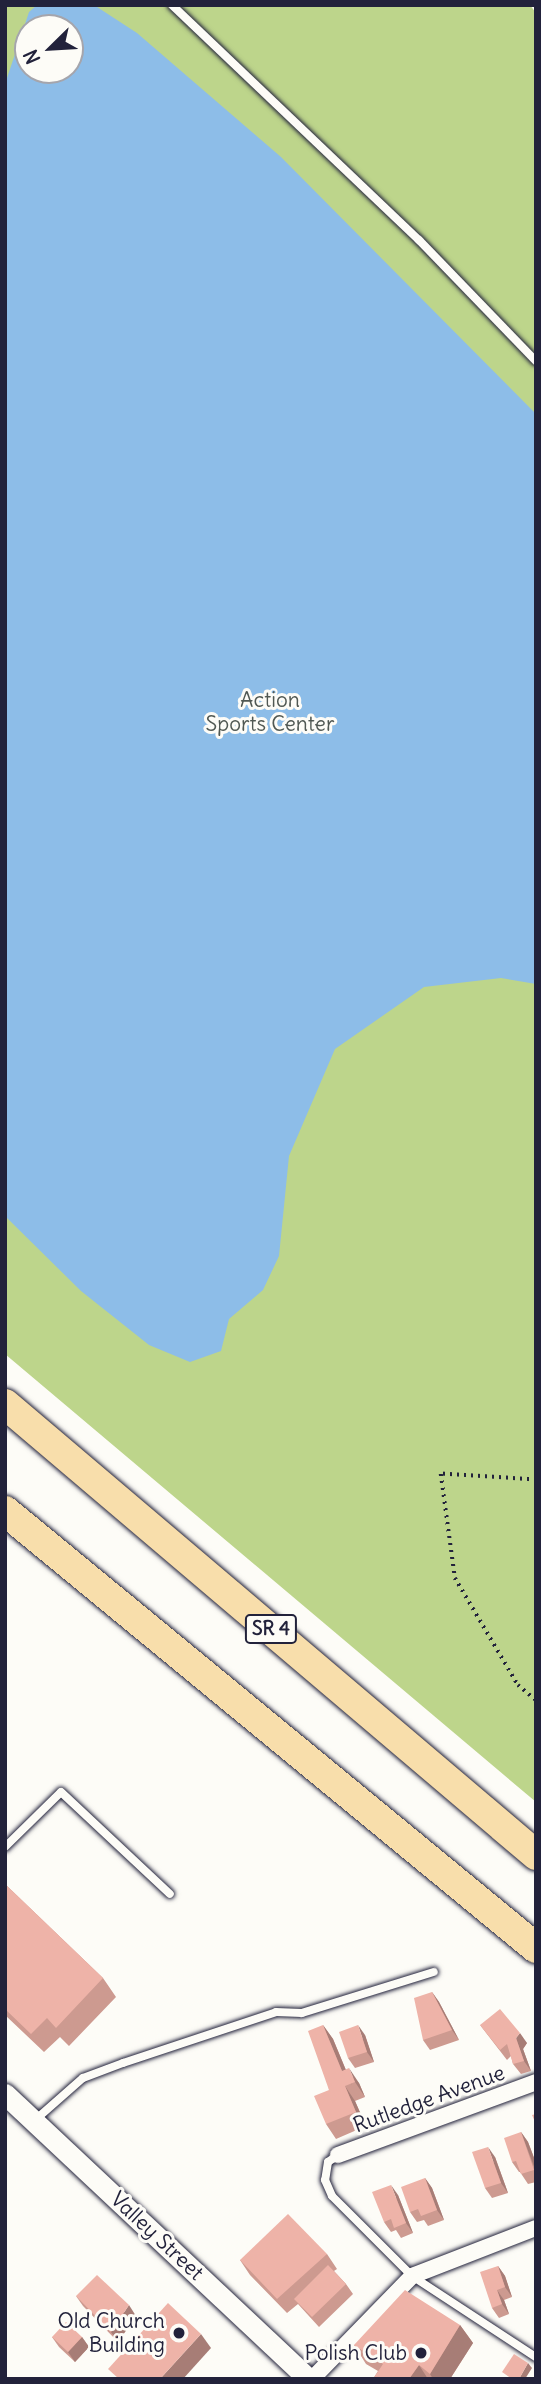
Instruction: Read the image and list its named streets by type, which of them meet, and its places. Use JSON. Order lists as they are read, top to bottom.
{
  "streets": {
    "highway": ["SR 4"],
    "street": ["Rutledge Avenue", "Valley Street"]
  },
  "parks": ["Action Sports Center"],
  "places": ["Old Church Building", "Polish Club"],
  "north": "bottom left"
}
